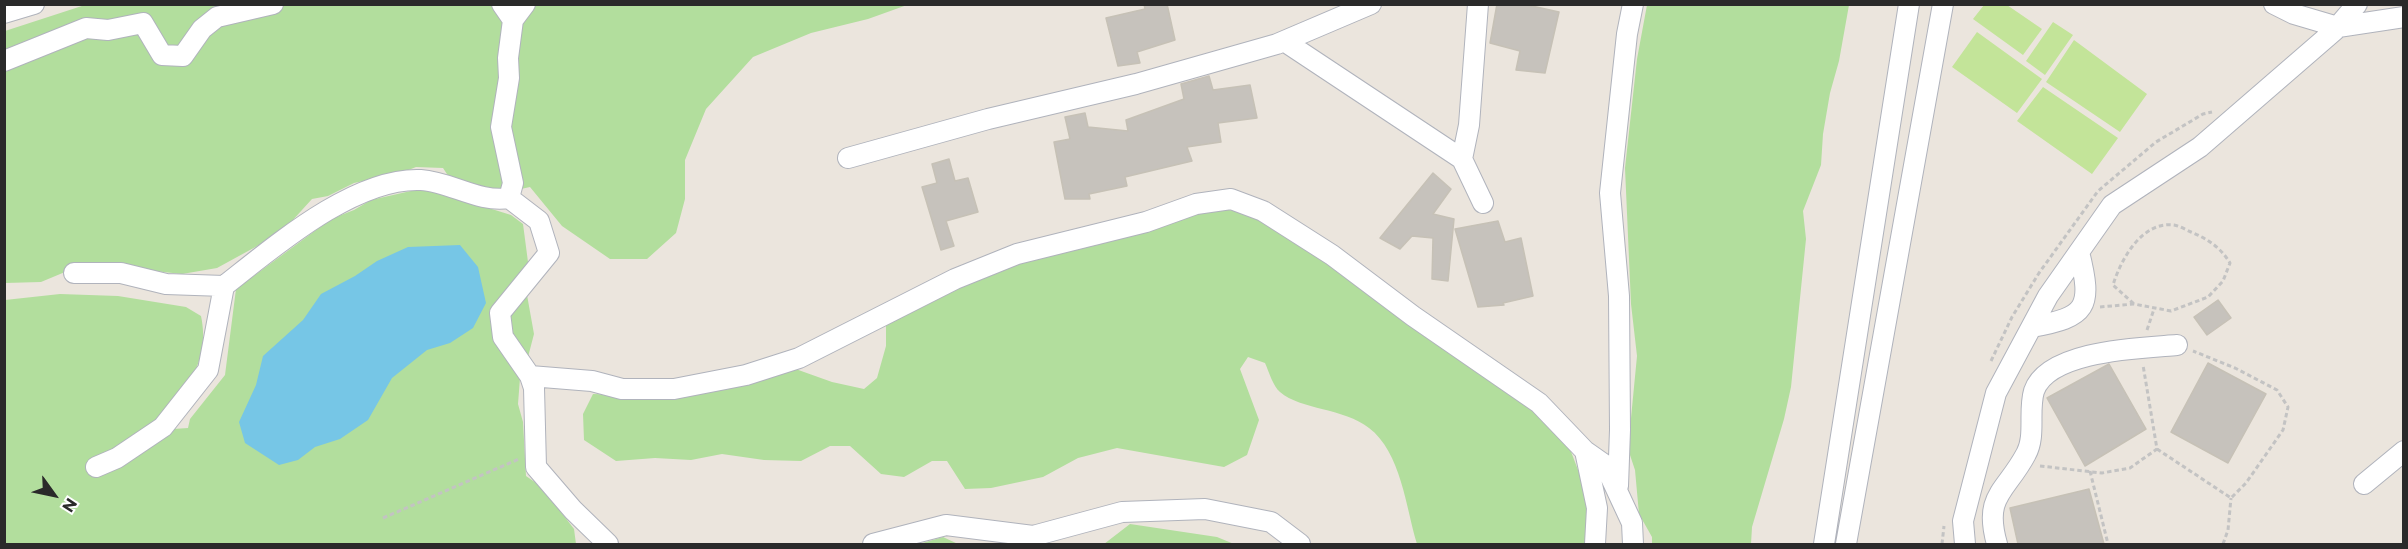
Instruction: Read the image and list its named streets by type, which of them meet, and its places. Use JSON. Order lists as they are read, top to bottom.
{
  "north": "bottom right"
}
